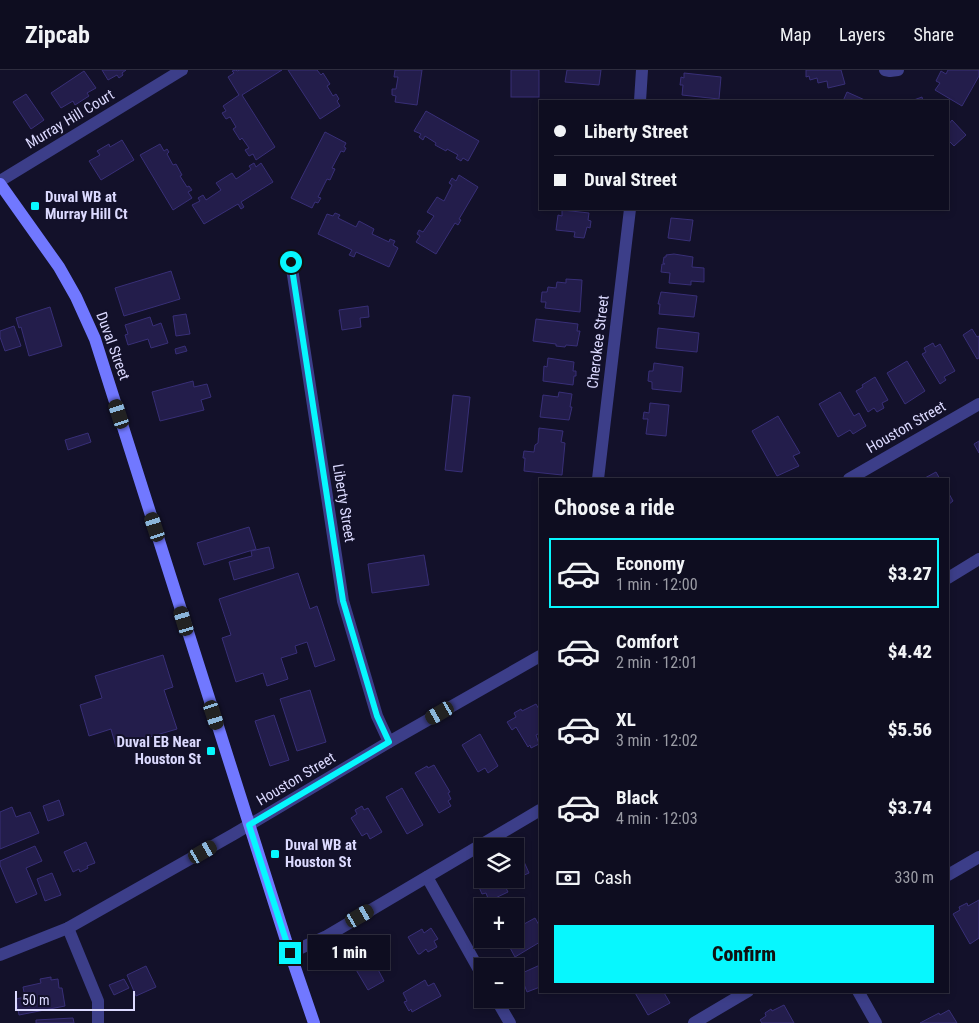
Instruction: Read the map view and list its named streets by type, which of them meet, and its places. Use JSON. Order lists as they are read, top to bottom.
{
  "streets": {
    "street": [
      "Murray Hill Court",
      "Cherokee Street",
      "Duval Street",
      "Houston Street",
      "Liberty Street"
    ]
  },
  "crossings": [
    ["Murray Hill Court", "Duval Street"],
    ["Duval Street", "Houston Street"],
    ["Houston Street", "Liberty Street"]
  ],
  "places": {
    "transit": ["Duval WB at Murray Hill Ct", "Duval EB Near Houston St", "Duval WB at Houston St"]
  },
  "scale_bar": "50 m",
  "page": {
    "header": "Zipcab",
    "nav": ["Map", "Layers", "Share"],
    "banner": ["Liberty Street", "Duval Street"],
    "heading": "Choose a ride",
    "list": [
      {
        "name": "Economy",
        "note": "1 min · 12:00",
        "value": "$3.27"
      },
      {
        "name": "Comfort",
        "note": "2 min · 12:01",
        "value": "$4.42"
      },
      {
        "name": "XL",
        "note": "3 min · 12:02",
        "value": "$5.56"
      },
      {
        "name": "Black",
        "note": "4 min · 12:03",
        "value": "$3.74"
      }
    ],
    "map_buttons": ["+", "−"],
    "pay": ["Cash", "330 m"],
    "buttons": "Confirm",
    "bubble": "1 min",
    "scale": "50 m"
  }
}
